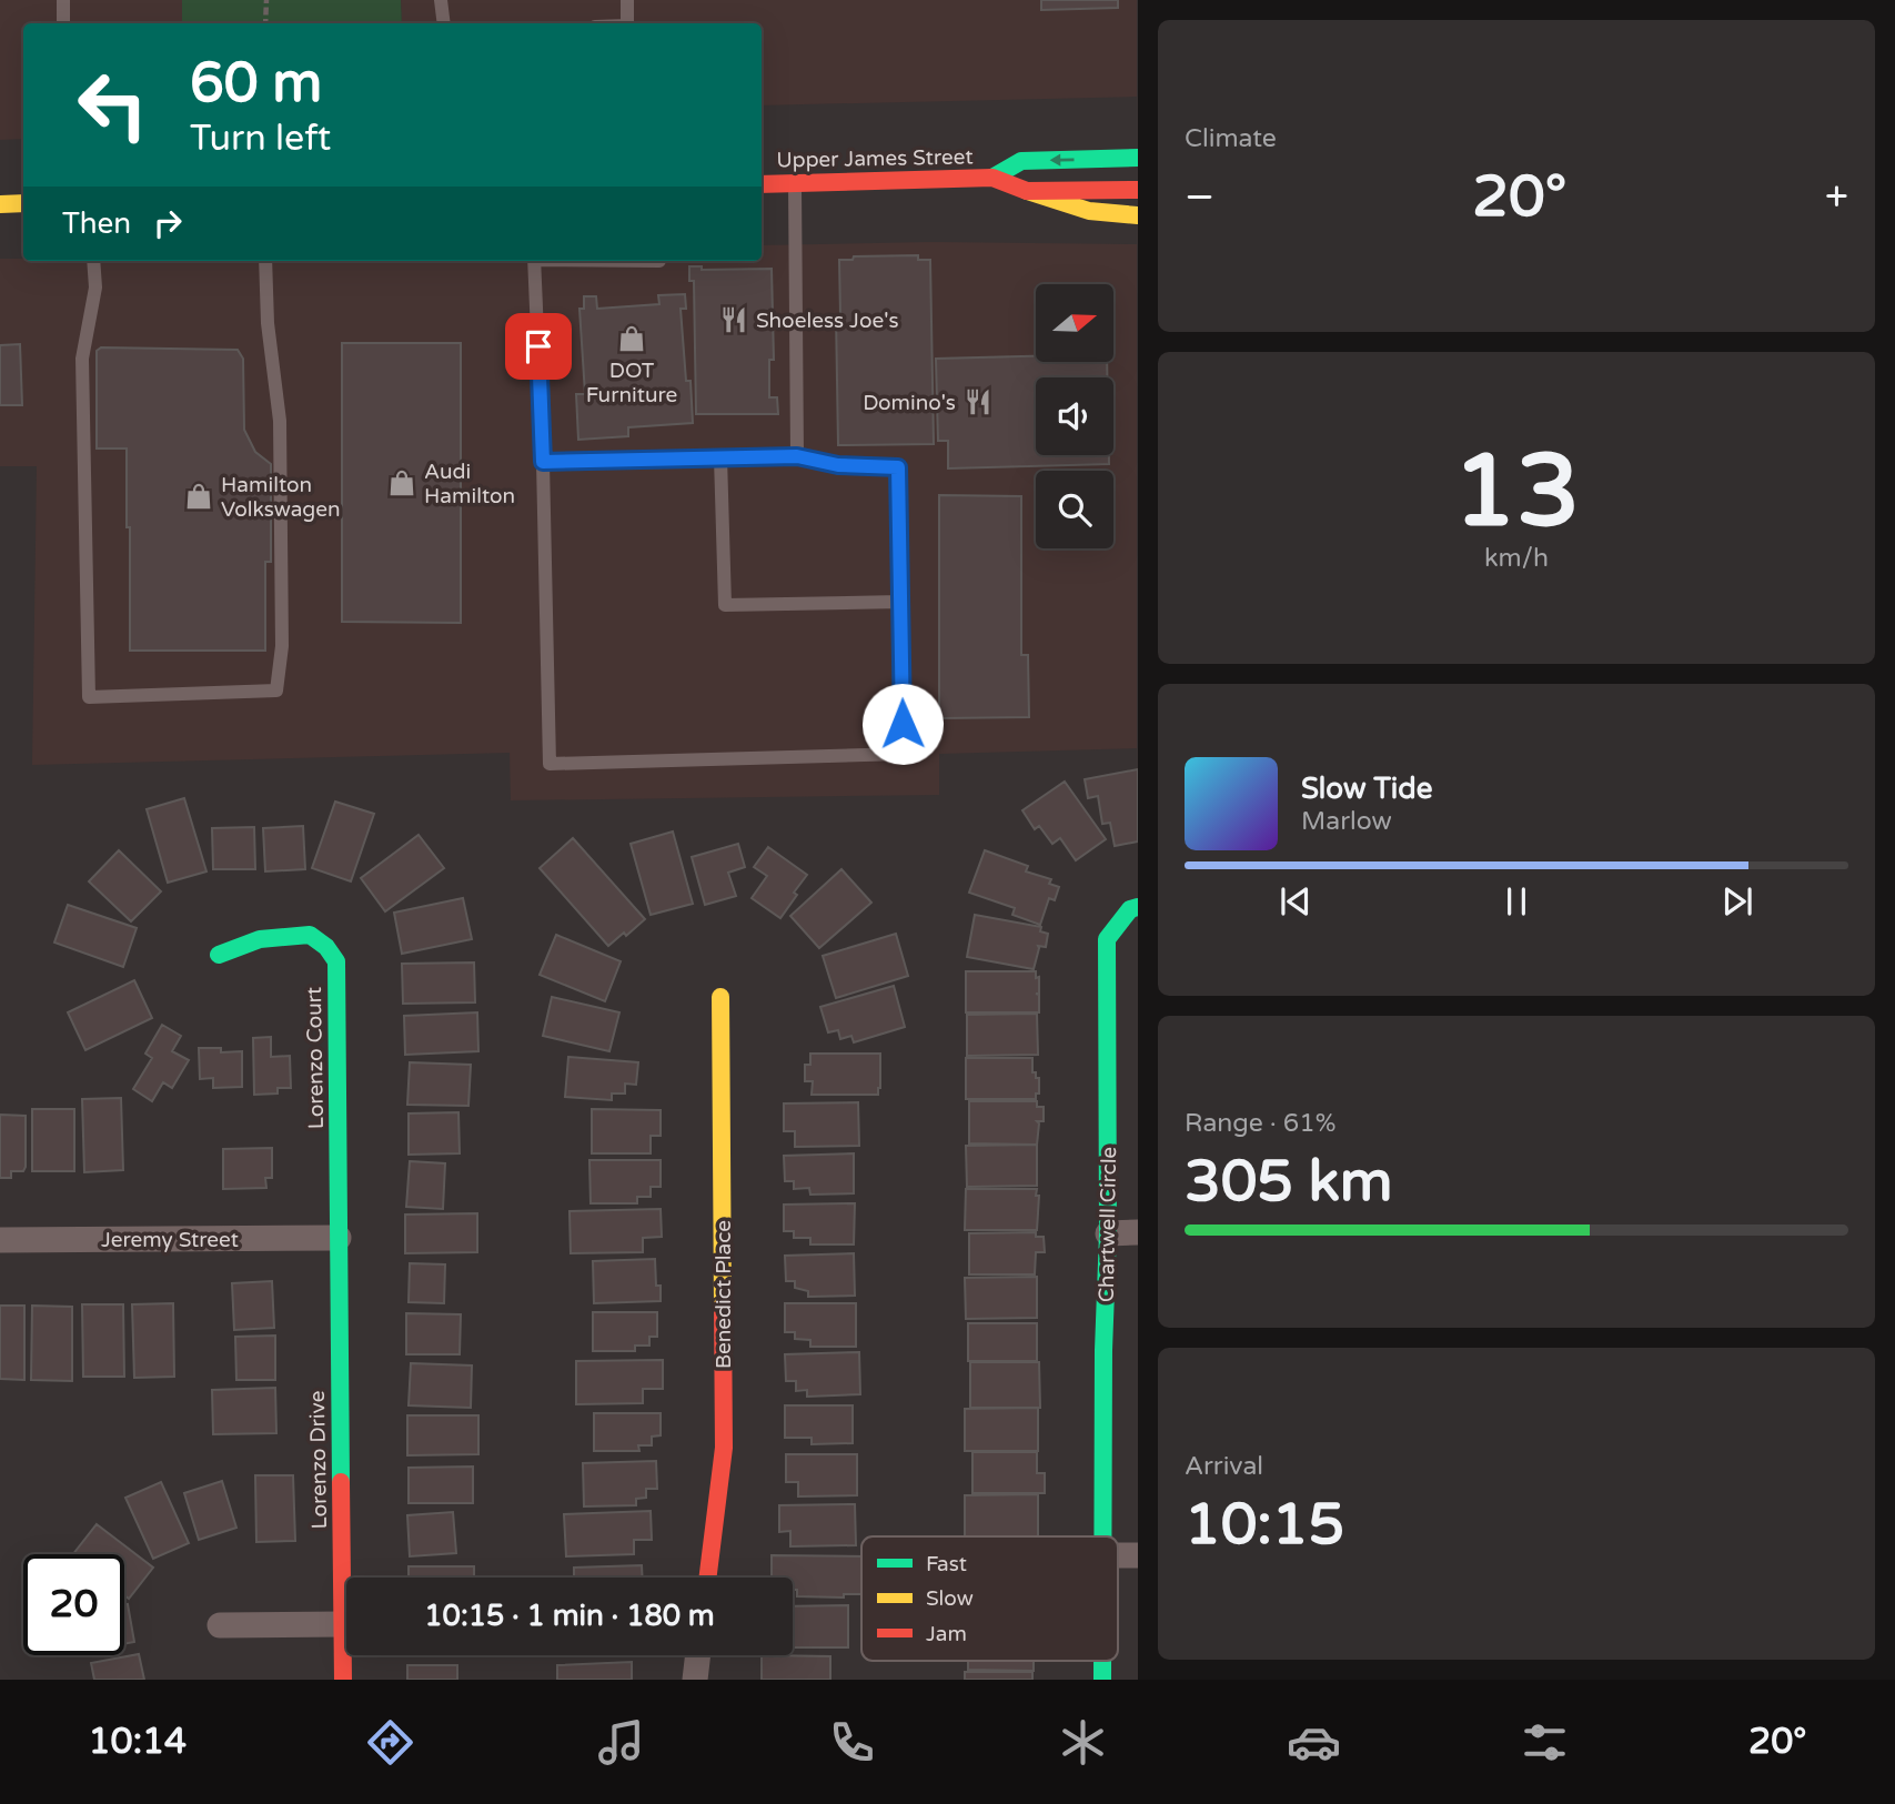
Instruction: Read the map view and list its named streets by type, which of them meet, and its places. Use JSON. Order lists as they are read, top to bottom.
{
  "streets": {
    "main road": [
      "Upper James Street",
      "Lorenzo Court",
      "Chartwell Circle",
      "Benedict Place",
      "Lorenzo Drive"
    ],
    "street": ["Jeremy Street"]
  },
  "crossings": [
    ["Lorenzo Court", "Jeremy Street"],
    ["Lorenzo Court", "Lorenzo Drive"],
    ["Jeremy Street", "Lorenzo Drive"]
  ],
  "places": {
    "restaurant": ["Shoeless Joe's", "Domino's"],
    "shop": ["DOT Furniture", "Audi Hamilton", "Hamilton Volkswagen"]
  },
  "legend": ["Fast", "Slow", "Jam"],
  "north": "right",
  "page": {
    "tile": [
      "Climate",
      ["13", "km/h"],
      ["Range · 61%", "305 km"],
      ["Arrival", "10:15"]
    ],
    "turn": ["60 m", "Turn left"],
    "heat": ["−", "20°", "+"],
    "then": "Then",
    "song": ["Slow Tide", "Marlow"],
    "limit": "20",
    "trip": "10:15 · 1 min · 180 m",
    "tabs": ["10:14", "20°"]
  }
}
